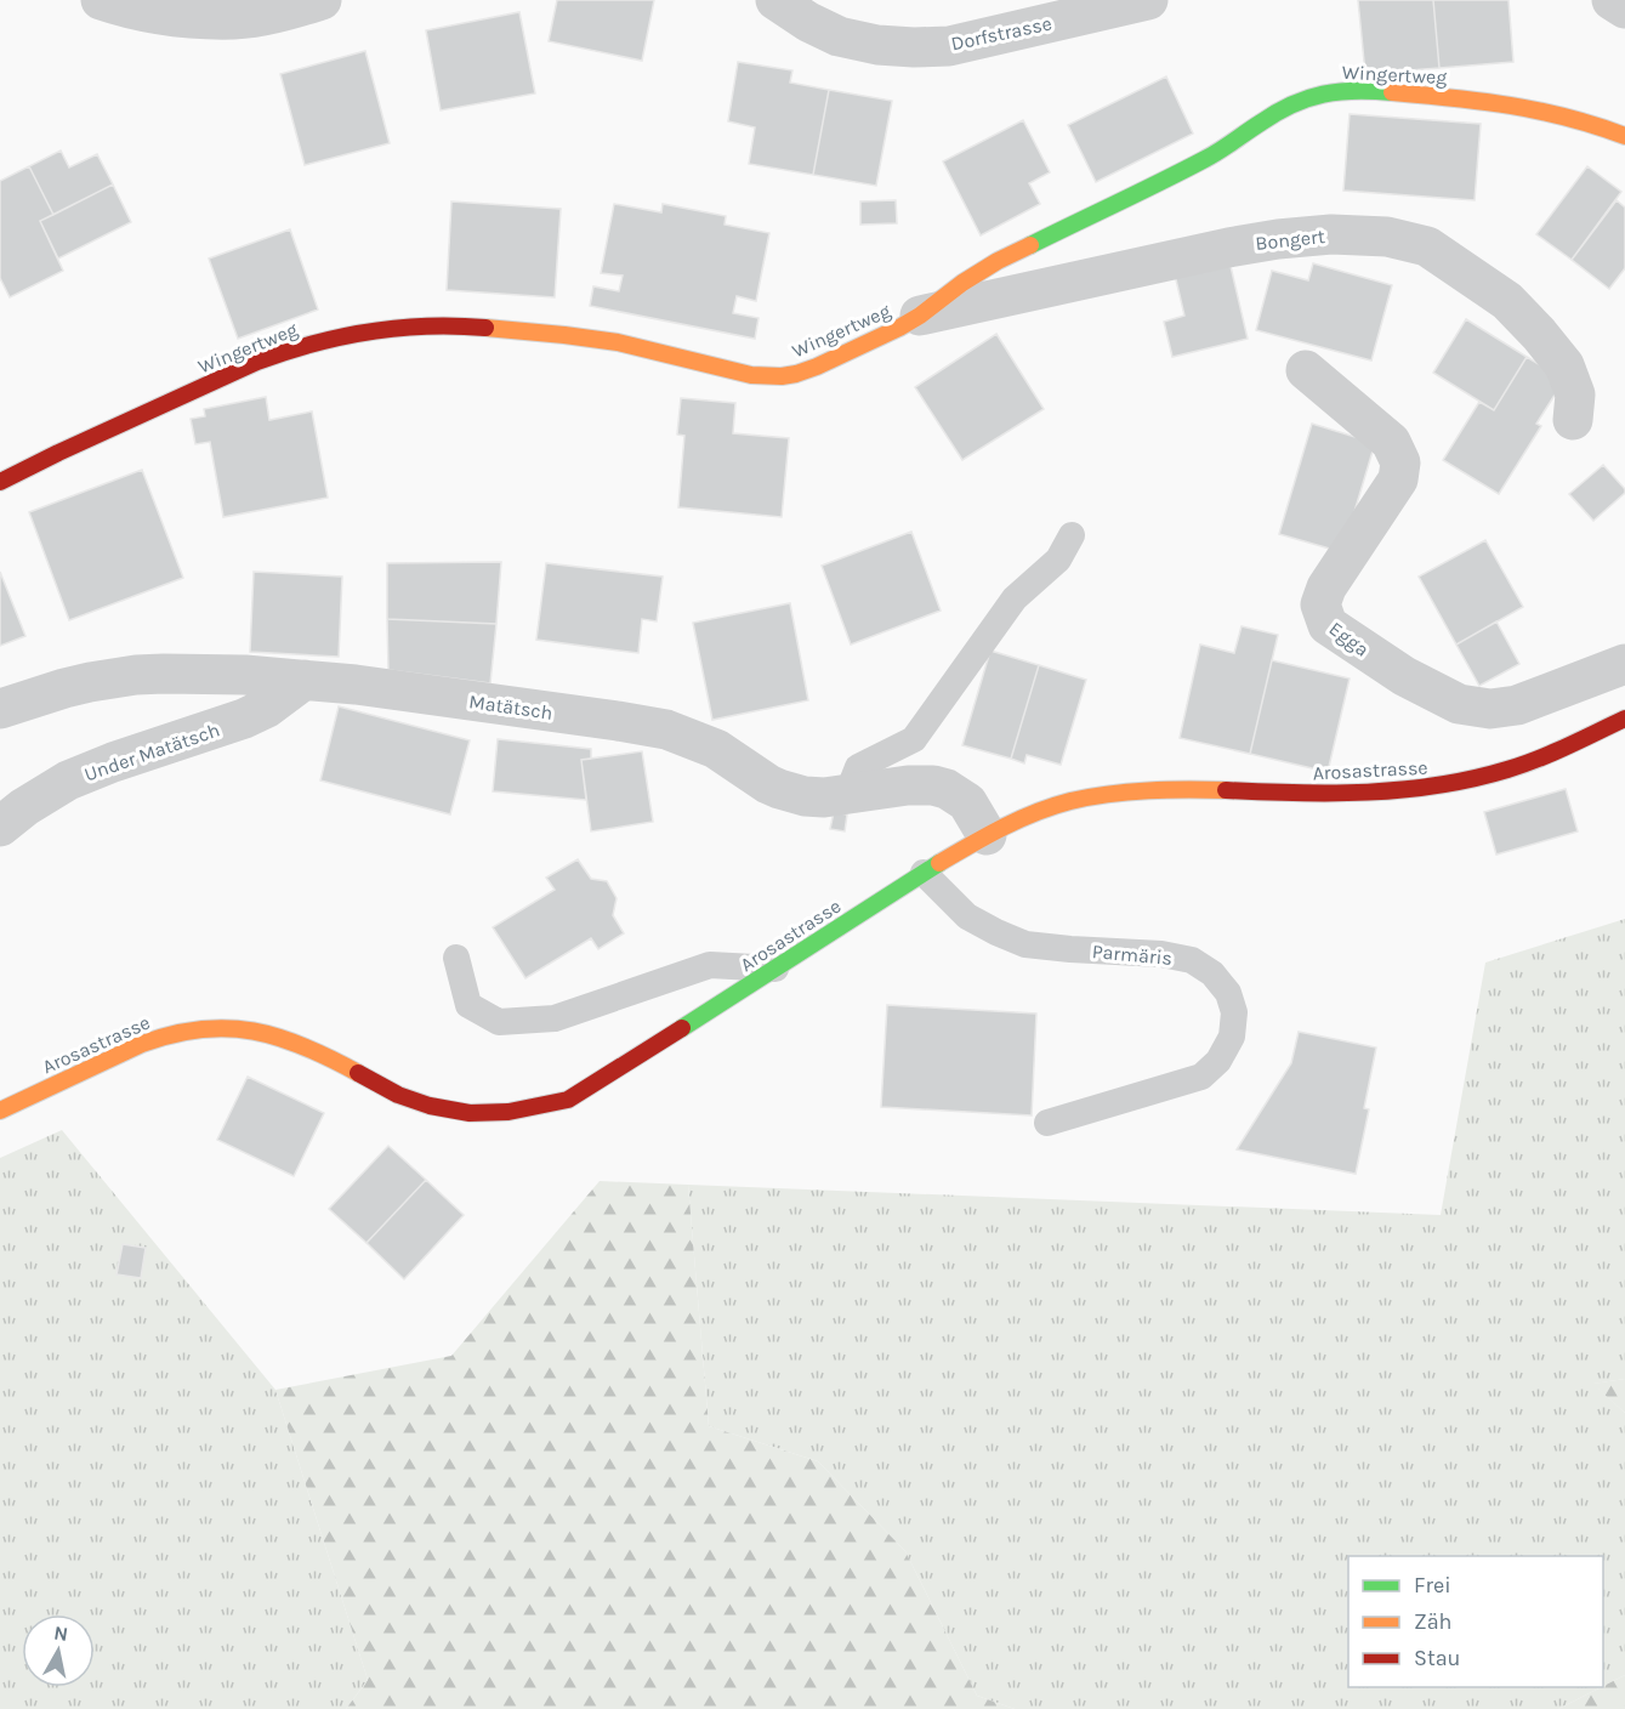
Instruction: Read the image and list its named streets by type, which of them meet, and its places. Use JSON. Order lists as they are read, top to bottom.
{
  "streets": {
    "main road": ["Wingertweg", "Arosastrasse"],
    "street": [
      "Dorfstrasse",
      "Bongert",
      "Egga",
      "Matätsch",
      "Under Matätsch"
    ],
    "lane": ["Parmäris"]
  },
  "crossings": [
    ["Wingertweg", "Bongert"],
    ["Matätsch", "Under Matätsch"],
    ["Matätsch", "Arosastrasse"],
    ["Arosastrasse", "Parmäris"]
  ],
  "legend": ["Frei", "Zäh", "Stau"],
  "north": "top"
}
